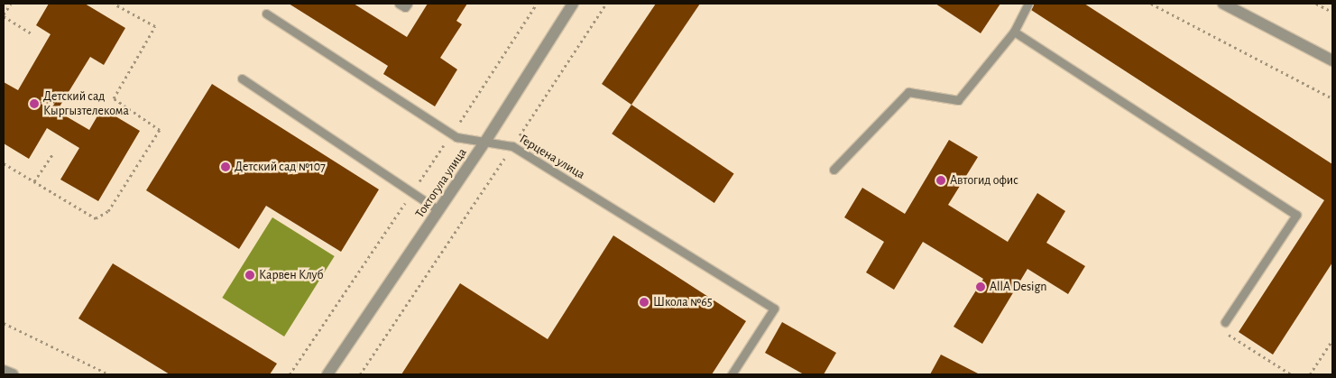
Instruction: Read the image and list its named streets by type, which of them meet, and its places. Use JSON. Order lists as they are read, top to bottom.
{
  "streets": {
    "street": ["Токтогула улица"],
    "lane": ["Герцена улица"]
  },
  "crossings": [
    ["Герцена улица", "Токтогула улица"]
  ],
  "places": [
    "Детский сад Кыргызтелекома",
    "Детский сад №107",
    "Автогид офис",
    "Карвен Клуб",
    "AllA Design",
    "Школа №65"
  ]
}
